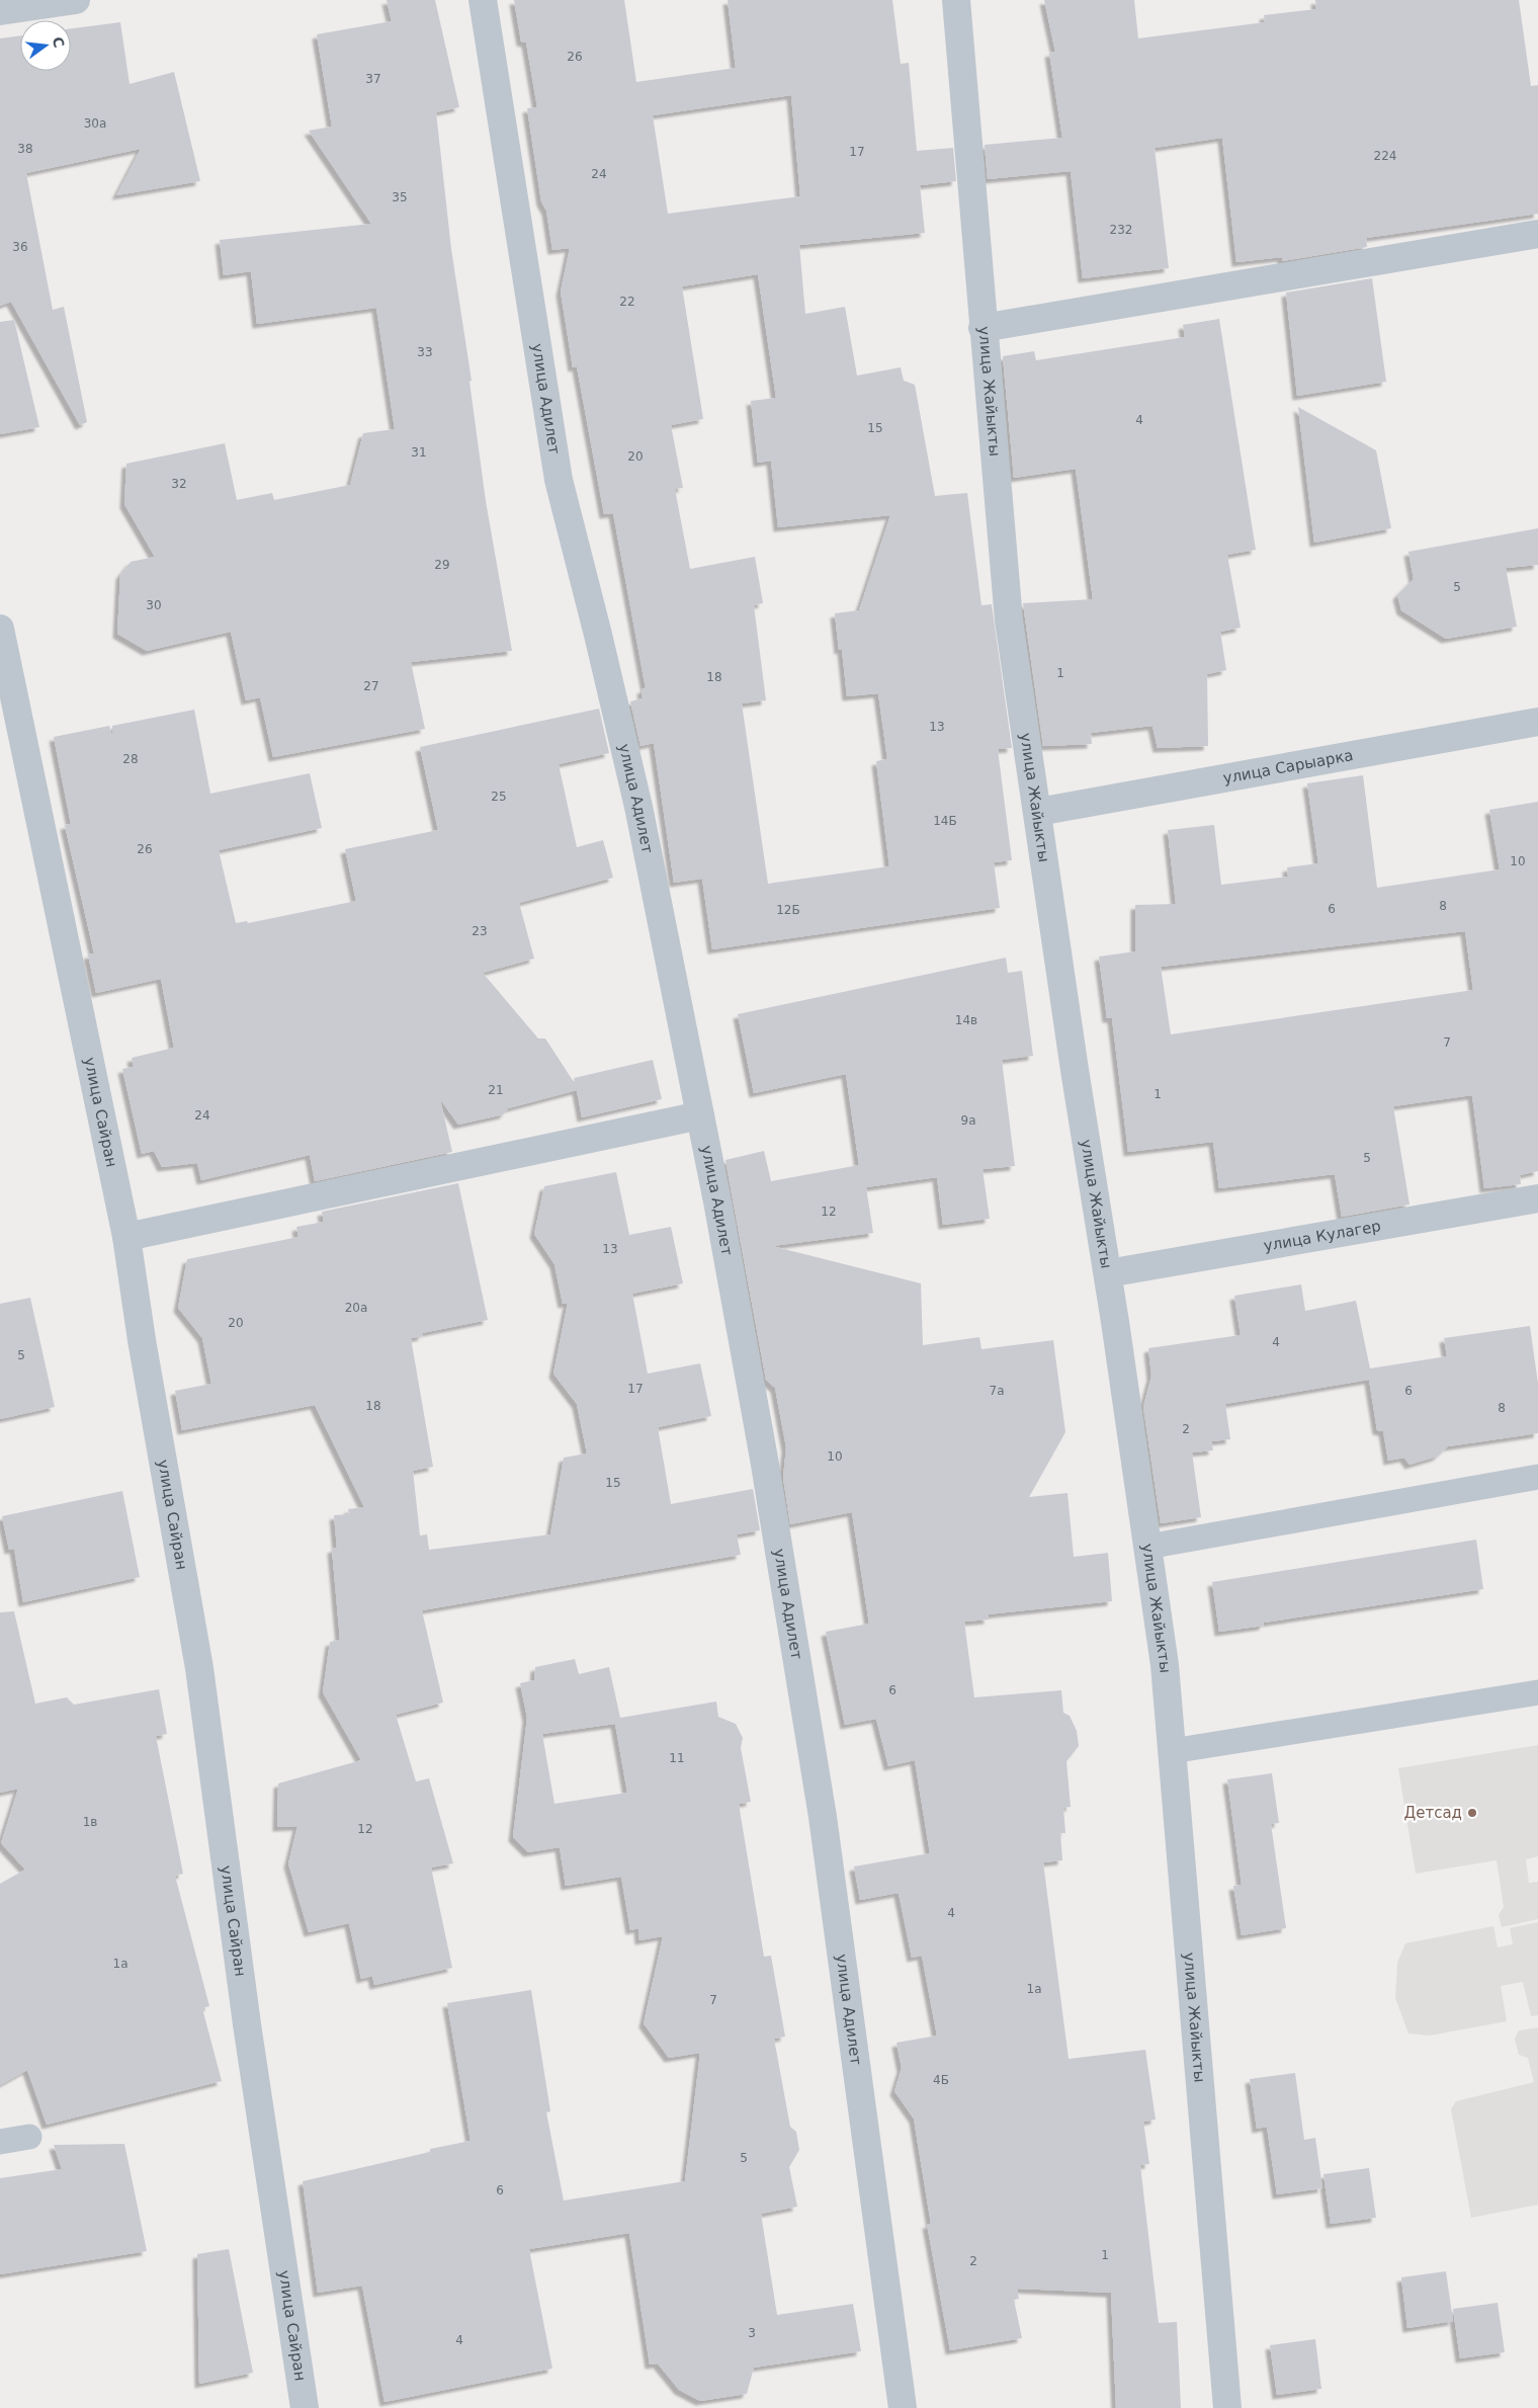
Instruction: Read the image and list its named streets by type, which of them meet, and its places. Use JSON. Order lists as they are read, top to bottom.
{
  "streets": {
    "street": [
      "улица Жайыкты",
      "улица Адилет",
      "улица Сарыарка",
      "улица Сайран",
      "улица Кулагер"
    ]
  },
  "crossings": [
    ["улица Жайыкты", "улица Сарыарка"],
    ["улица Жайыкты", "улица Кулагер"]
  ],
  "places": ["Детсад"],
  "house_numbers": [
    "26",
    "37",
    "30а",
    "38",
    "17",
    "224",
    "24",
    "35",
    "232",
    "36",
    "22",
    "33",
    "4",
    "15",
    "31",
    "20",
    "32",
    "29",
    "5",
    "30",
    "1",
    "18",
    "27",
    "13",
    "28",
    "25",
    "14Б",
    "26",
    "10",
    "8",
    "6",
    "12Б",
    "23",
    "14в",
    "7",
    "21",
    "1",
    "24",
    "9а",
    "5",
    "12",
    "13",
    "20а",
    "20",
    "4",
    "5",
    "17",
    "7а",
    "6",
    "18",
    "8",
    "2",
    "10",
    "15",
    "6",
    "11",
    "1в",
    "12",
    "4",
    "1а",
    "1а",
    "7",
    "4Б",
    "5",
    "6",
    "1",
    "2",
    "3",
    "4"
  ],
  "north": "right"
}
